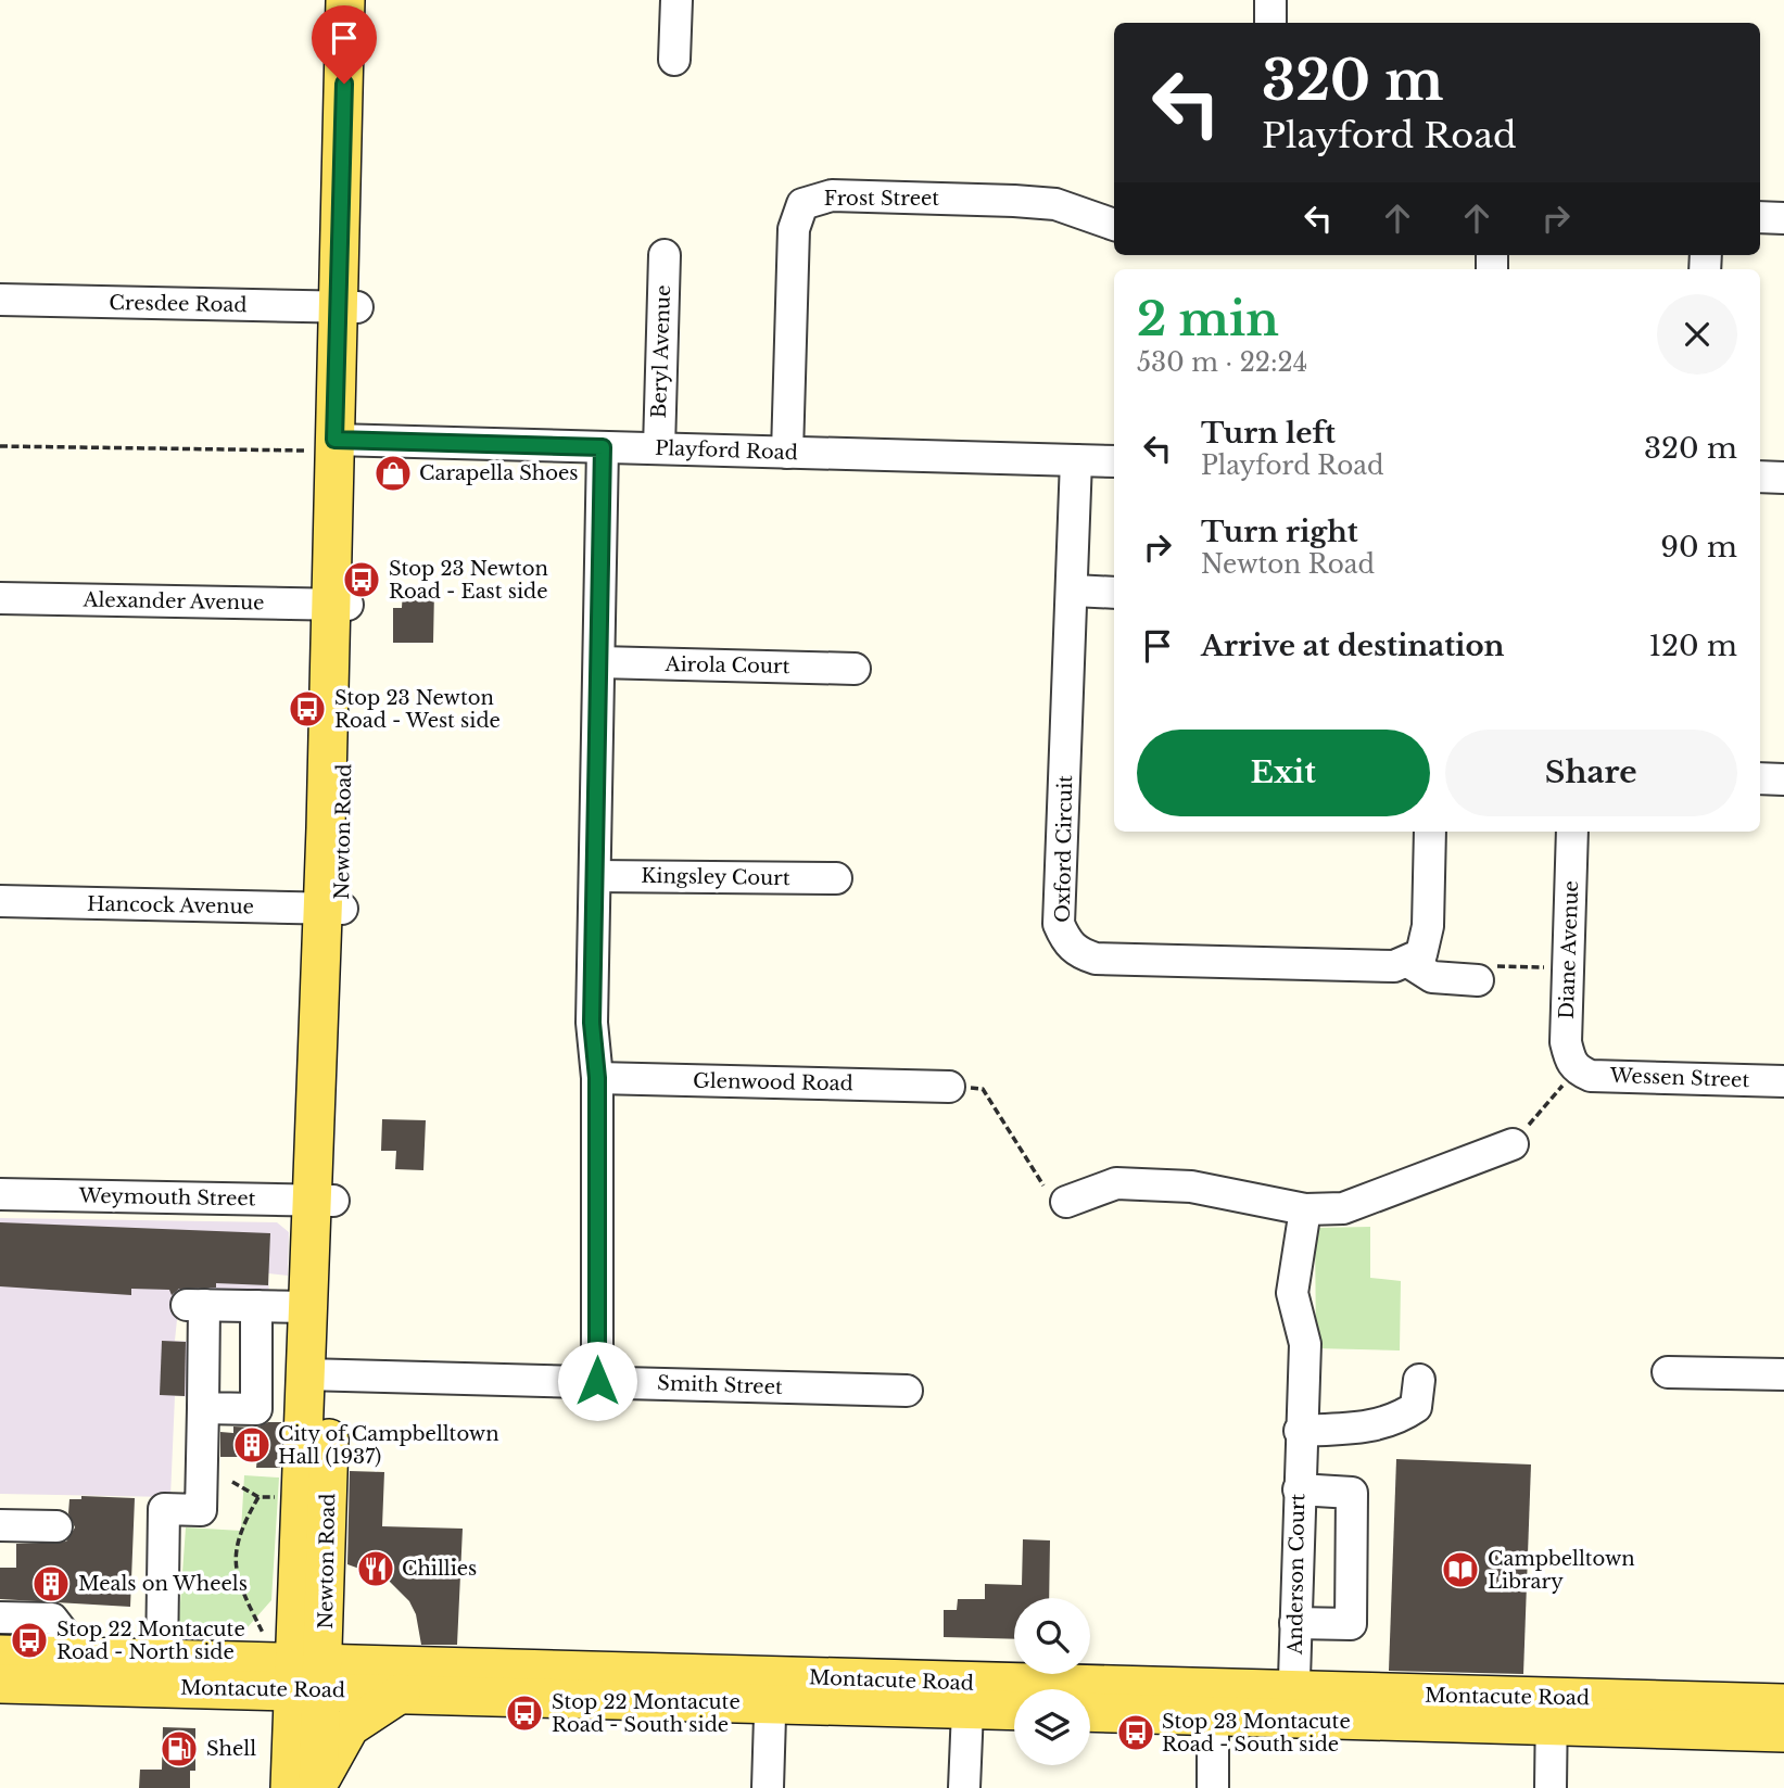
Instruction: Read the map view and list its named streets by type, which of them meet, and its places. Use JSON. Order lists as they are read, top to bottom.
{
  "streets": {
    "main road": ["Newton Road", "Montacute Road"],
    "street": [
      "Frost Street",
      "Cresdee Road",
      "Beryl Avenue",
      "Playford Road",
      "Alexander Avenue",
      "Airola Court",
      "Oxford Circuit",
      "Kingsley Court",
      "Hancock Avenue",
      "Diane Avenue",
      "Wessen Street",
      "Glenwood Road",
      "Weymouth Street",
      "Smith Street",
      "Anderson Court"
    ]
  },
  "crossings": [
    ["Frost Street", "Playford Road"],
    ["Cresdee Road", "Newton Road"],
    ["Beryl Avenue", "Playford Road"],
    ["Playford Road", "Newton Road"],
    ["Playford Road", "Oxford Circuit"],
    ["Alexander Avenue", "Newton Road"],
    ["Newton Road", "Hancock Avenue"],
    ["Newton Road", "Weymouth Street"],
    ["Newton Road", "Smith Street"],
    ["Newton Road", "Montacute Road"],
    ["Diane Avenue", "Wessen Street"],
    ["Anderson Court", "Montacute Road"]
  ],
  "places": {
    "shop": ["Carapella Shoes"],
    "bus stop": [
      "Stop 23 Newton Road - East side",
      "Stop 23 Newton Road - West side",
      "Stop 22 Montacute Road - North side",
      "Stop 22 Montacute Road - South side",
      "Stop 23 Montacute Road - South side"
    ],
    "building": ["City of Campbelltown Hall (1937)", "Meals on Wheels"],
    "restaurant": ["Chillies"],
    "library": ["Campbelltown Library"],
    "fuel station": ["Shell"]
  },
  "page": {
    "turn": ["320 m", "Playford Road"],
    "heading": ["2 min", "530 m · 22:24"],
    "list": [
      {
        "name": "Turn left",
        "note": "Playford Road",
        "value": "320 m"
      },
      {
        "name": "Turn right",
        "note": "Newton Road",
        "value": "90 m"
      },
      {
        "name": "Arrive at destination",
        "value": "120 m"
      }
    ],
    "buttons": ["Exit", "Share"]
  }
}
